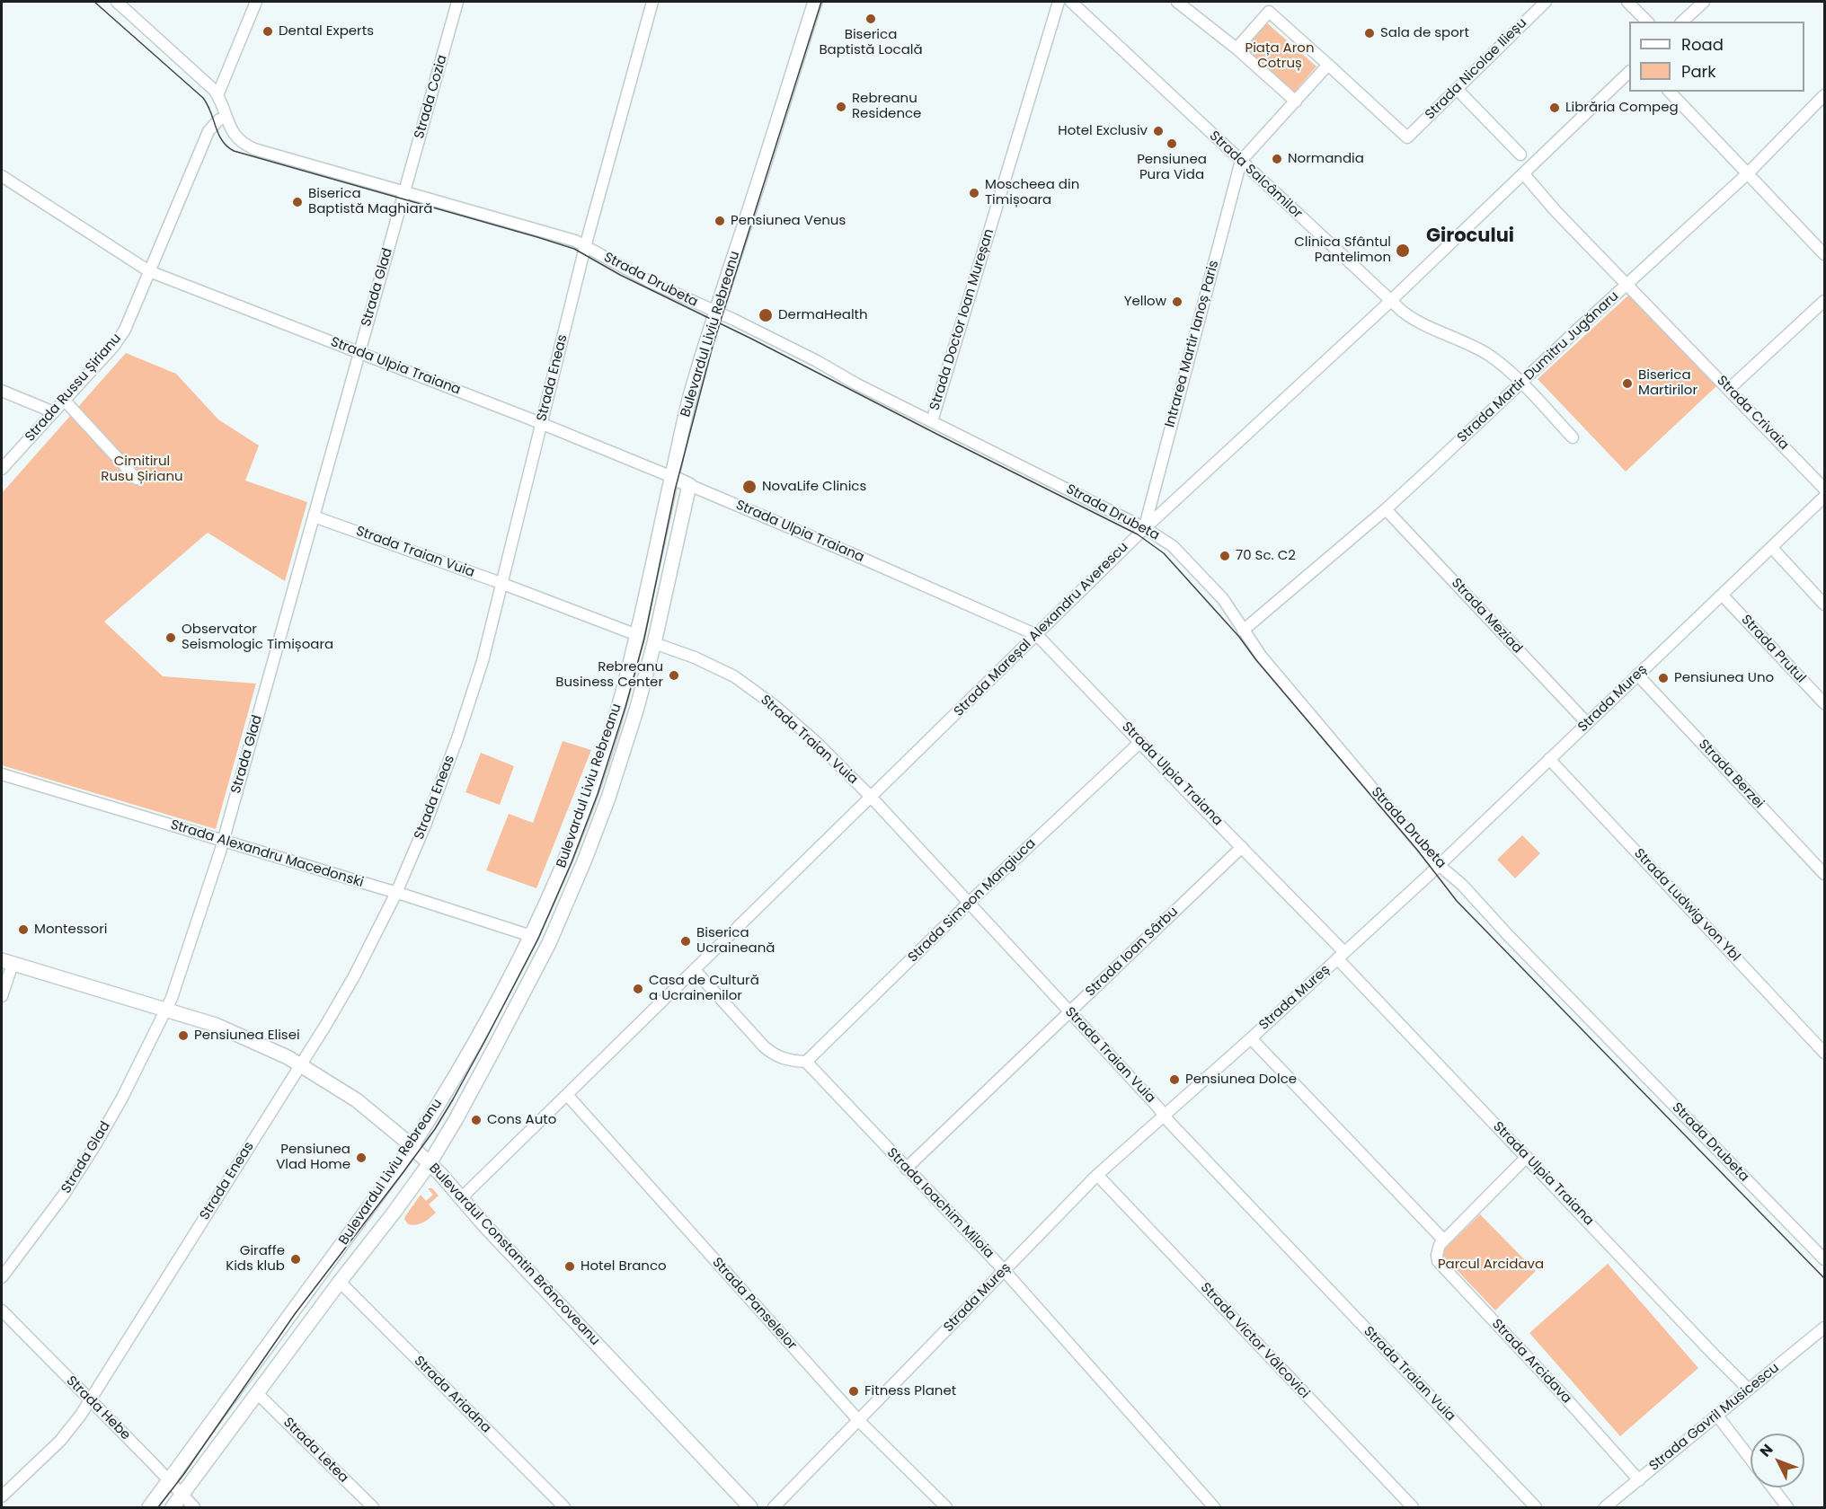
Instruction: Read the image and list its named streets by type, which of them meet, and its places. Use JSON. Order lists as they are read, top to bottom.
{
  "streets": {
    "main road": ["Bulevardul Liviu Rebreanu", "Strada Ulpia Traiana", "Bulevardul Constantin Brâncoveanu"],
    "street": [
      "Strada Nicolae Ilieșu",
      "Strada Cozia",
      "Strada Salcâmilor",
      "Strada Drubeta",
      "Strada Glad",
      "Strada Doctor Ioan Mureșan",
      "Intrarea Martir Ianoș Paris",
      "Strada Martir Dumitru Jugănaru",
      "Strada Eneas",
      "Strada Russu Șirianu",
      "Strada Crivaia",
      "Strada Traian Vuia",
      "Strada Meziad",
      "Strada Mareșal Alexandru Averescu",
      "Strada Prutul",
      "Strada Mureș",
      "Strada Berzei",
      "Strada Alexandru Macedonski",
      "Strada Simeon Mangiuca",
      "Strada Ludwig von Ybl",
      "Strada Ioan Sârbu",
      "Strada Ioachim Miloia",
      "Strada Panselelor",
      "Strada Victor Vâlcovici",
      "Strada Arcidava",
      "Strada Ariadna",
      "Strada Hebe",
      "Strada Gavril Musicescu",
      "Strada Letea"
    ]
  },
  "crossings": [
    ["Strada Cozia", "Strada Drubeta"],
    ["Strada Cozia", "Strada Glad"],
    ["Strada Salcâmilor", "Intrarea Martir Ianoș Paris"],
    ["Strada Salcâmilor", "Strada Martir Dumitru Jugănaru"],
    ["Strada Salcâmilor", "Strada Mareșal Alexandru Averescu"],
    ["Strada Drubeta", "Strada Glad"],
    ["Strada Drubeta", "Strada Doctor Ioan Mureșan"],
    ["Strada Drubeta", "Bulevardul Liviu Rebreanu"],
    ["Strada Drubeta", "Intrarea Martir Ianoș Paris"],
    ["Strada Drubeta", "Strada Martir Dumitru Jugănaru"],
    ["Strada Drubeta", "Strada Eneas"],
    ["Strada Drubeta", "Strada Russu Șirianu"],
    ["Strada Drubeta", "Strada Mareșal Alexandru Averescu"],
    ["Strada Drubeta", "Strada Mureș"],
    ["Strada Glad", "Strada Ulpia Traiana"],
    ["Strada Glad", "Strada Traian Vuia"],
    ["Strada Glad", "Strada Alexandru Macedonski"],
    ["Strada Glad", "Bulevardul Constantin Brâncoveanu"],
    ["Bulevardul Liviu Rebreanu", "Strada Ulpia Traiana"],
    ["Bulevardul Liviu Rebreanu", "Strada Traian Vuia"],
    ["Bulevardul Liviu Rebreanu", "Strada Alexandru Macedonski"],
    ["Bulevardul Liviu Rebreanu", "Bulevardul Constantin Brâncoveanu"],
    ["Bulevardul Liviu Rebreanu", "Strada Ariadna"],
    ["Bulevardul Liviu Rebreanu", "Strada Hebe"],
    ["Bulevardul Liviu Rebreanu", "Strada Letea"],
    ["Intrarea Martir Ianoș Paris", "Strada Mareșal Alexandru Averescu"],
    ["Strada Ulpia Traiana", "Strada Eneas"],
    ["Strada Ulpia Traiana", "Strada Russu Șirianu"],
    ["Strada Ulpia Traiana", "Strada Mareșal Alexandru Averescu"],
    ["Strada Ulpia Traiana", "Strada Mureș"],
    ["Strada Ulpia Traiana", "Strada Simeon Mangiuca"],
    ["Strada Ulpia Traiana", "Strada Ioan Sârbu"],
    ["Strada Ulpia Traiana", "Strada Gavril Musicescu"],
    ["Strada Martir Dumitru Jugănaru", "Strada Crivaia"],
    ["Strada Martir Dumitru Jugănaru", "Strada Meziad"],
    ["Strada Eneas", "Strada Traian Vuia"],
    ["Strada Eneas", "Strada Alexandru Macedonski"],
    ["Strada Eneas", "Bulevardul Constantin Brâncoveanu"],
    ["Strada Eneas", "Strada Hebe"],
    ["Strada Crivaia", "Strada Mareșal Alexandru Averescu"],
    ["Strada Traian Vuia", "Strada Mareșal Alexandru Averescu"],
    ["Strada Traian Vuia", "Strada Mureș"],
    ["Strada Traian Vuia", "Strada Simeon Mangiuca"],
    ["Strada Traian Vuia", "Strada Ioan Sârbu"],
    ["Strada Meziad", "Strada Mureș"],
    ["Strada Mareșal Alexandru Averescu", "Bulevardul Constantin Brâncoveanu"],
    ["Strada Mareșal Alexandru Averescu", "Strada Panselelor"],
    ["Strada Prutul", "Strada Mureș"],
    ["Strada Mureș", "Strada Berzei"],
    ["Strada Mureș", "Strada Ludwig von Ybl"],
    ["Strada Mureș", "Strada Ioachim Miloia"],
    ["Strada Mureș", "Strada Panselelor"],
    ["Strada Mureș", "Strada Victor Vâlcovici"],
    ["Strada Simeon Mangiuca", "Strada Ioachim Miloia"],
    ["Strada Ioan Sârbu", "Strada Ioachim Miloia"],
    ["Strada Arcidava", "Strada Gavril Musicescu"]
  ],
  "districts": ["Girocului"],
  "parks": ["Piața Aron Cotruș", "Cimitirul Rusu Șirianu", "Parcul Arcidava"],
  "places": [
    "Biserica Baptistă Locală",
    "Dental Experts",
    "Sala de sport",
    "Rebreanu Residence",
    "Librăria Compeg",
    "Hotel Exclusiv",
    "Pensiunea Pura Vida",
    "Normandia",
    "Moscheea din Timișoara",
    "Biserica Baptistă Maghiară",
    "Pensiunea Venus",
    "Clinica Sfântul Pantelimon",
    "Yellow",
    "DermaHealth",
    "Biserica Martirilor",
    "NovaLife Clinics",
    "70 Sc. C2",
    "Observator Seismologic Timișoara",
    "Rebreanu Business Center",
    "Pensiunea Uno",
    "Montessori",
    "Biserica Ucraineană",
    "Casa de Cultură a Ucrainenilor",
    "Pensiunea Elisei",
    "Pensiunea Dolce",
    "Cons Auto",
    "Pensiunea Vlad Home",
    "Giraffe Kids klub",
    "Hotel Branco",
    "Fitness Planet"
  ],
  "legend": ["Road", "Park"],
  "north": "top left"
}
